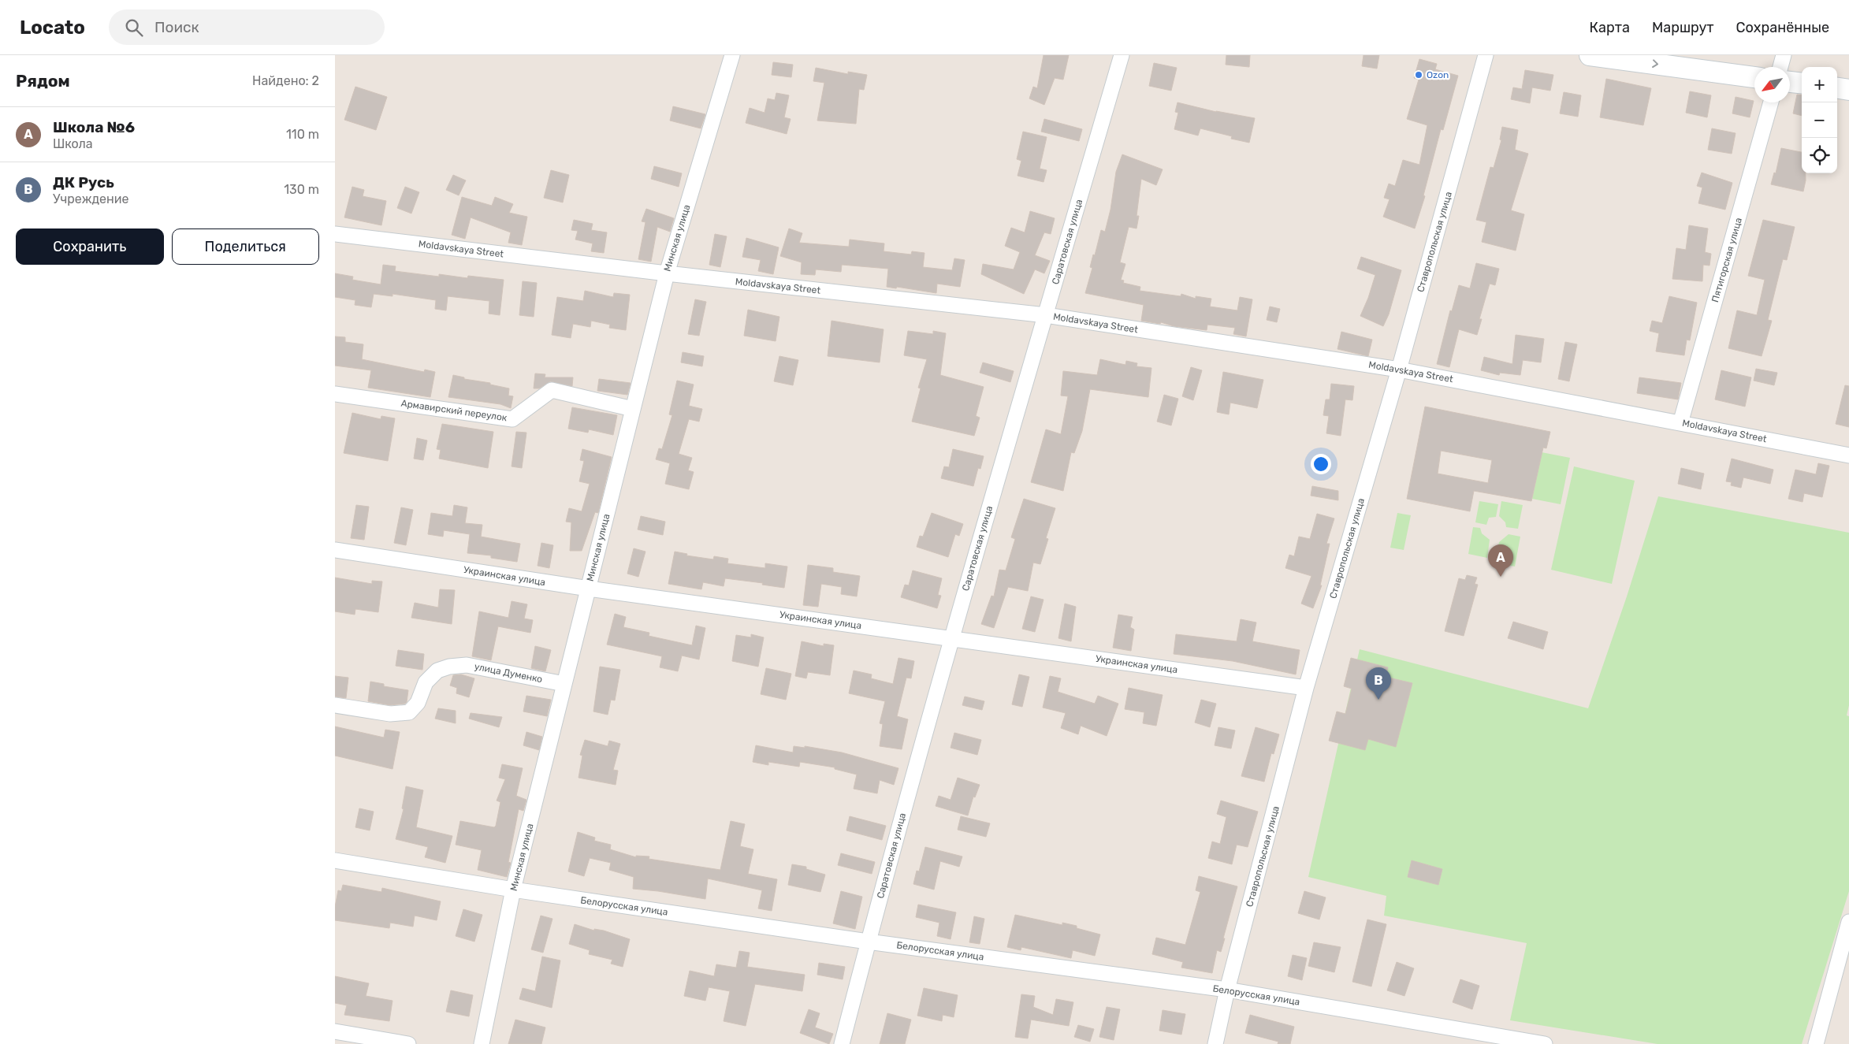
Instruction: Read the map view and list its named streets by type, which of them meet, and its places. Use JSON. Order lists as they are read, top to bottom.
{
  "streets": {
    "street": [
      "Минская улица",
      "Саратовская улица",
      "Ставропольская улица",
      "Moldavskaya Street",
      "Пятигорская улица",
      "Армавирский переулок",
      "Украинская улица",
      "улица Думенко",
      "Белорусская улица"
    ]
  },
  "crossings": [
    ["Минская улица", "Moldavskaya Street"],
    ["Минская улица", "Армавирский переулок"],
    ["Минская улица", "Украинская улица"],
    ["Минская улица", "улица Думенко"],
    ["Минская улица", "Белорусская улица"],
    ["Саратовская улица", "Moldavskaya Street"],
    ["Саратовская улица", "Украинская улица"],
    ["Саратовская улица", "Белорусская улица"],
    ["Ставропольская улица", "Moldavskaya Street"],
    ["Ставропольская улица", "Украинская улица"],
    ["Ставропольская улица", "Белорусская улица"],
    ["Moldavskaya Street", "Пятигорская улица"]
  ],
  "places": ["Ozon"],
  "north": "bottom left",
  "page": {
    "header": "Locato",
    "search": "Поиск",
    "nav": ["Карта", "Маршрут", "Сохранённые"],
    "heading": ["Рядом", "Найдено: 2"],
    "map_buttons": ["+", "−"],
    "list": [
      {
        "mark": "A",
        "name": "Школа №6",
        "note": "Школа",
        "value": "110 m"
      },
      {
        "mark": "B",
        "name": "ДК Русь",
        "note": "Учреждение",
        "value": "130 m"
      }
    ],
    "buttons": ["Сохранить", "Поделиться"],
    "pins": ["A", "B"]
  }
}
